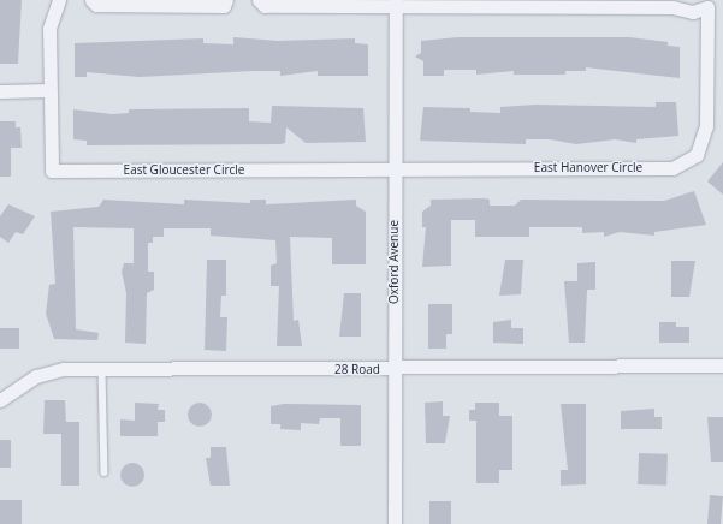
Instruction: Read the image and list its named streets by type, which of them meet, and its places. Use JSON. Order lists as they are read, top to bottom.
{
  "streets": {
    "street": [
      "East Hanover Circle",
      "East Gloucester Circle",
      "Oxford Avenue",
      "28 Road"
    ]
  },
  "crossings": [
    ["East Hanover Circle", "East Gloucester Circle"],
    ["East Hanover Circle", "Oxford Avenue"],
    ["East Gloucester Circle", "Oxford Avenue"],
    ["Oxford Avenue", "28 Road"]
  ]
}
